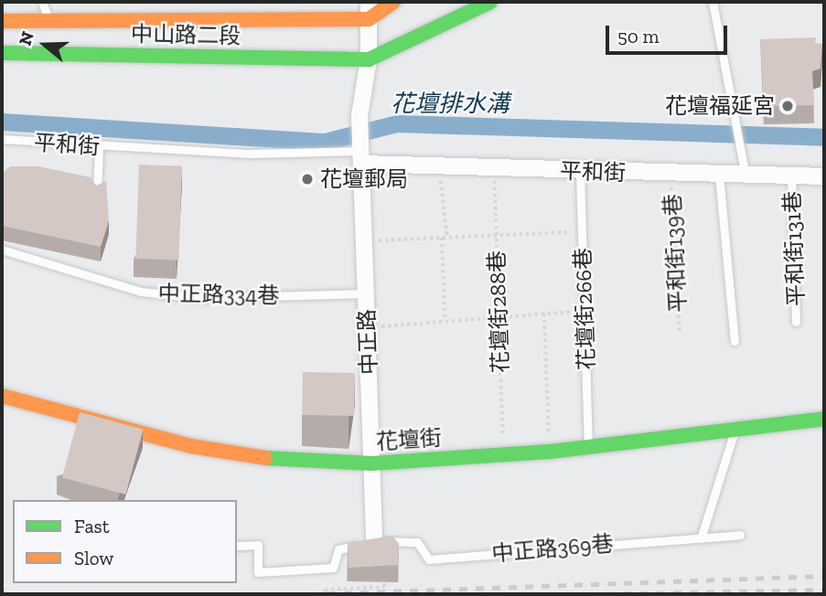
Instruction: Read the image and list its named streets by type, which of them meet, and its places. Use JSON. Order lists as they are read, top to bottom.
{
  "streets": {
    "main road": ["中山路二段", "花壇街"],
    "street": ["平和街", "中正路"],
    "lane": [
      "平和街131巷",
      "中正路334巷",
      "花壇街266巷",
      "中正路369巷"
    ],
    "path": ["平和街139巷", "花壇街288巷"]
  },
  "crossings": [
    ["中山路二段", "中正路"],
    ["平和街", "平和街131巷"],
    ["平和街", "平和街139巷"],
    ["平和街", "花壇街266巷"],
    ["平和街", "花壇街288巷"],
    ["平和街", "中正路"],
    ["中正路334巷", "中正路"],
    ["花壇街266巷", "花壇街"],
    ["花壇街288巷", "花壇街"],
    ["中正路", "花壇街"],
    ["中正路", "中正路369巷"]
  ],
  "water": ["花壇排水溝"],
  "places": ["花壇福延宮", "花壇郵局"],
  "legend": ["Fast", "Slow"],
  "scale_bar": "50 m",
  "north": "left"
}
